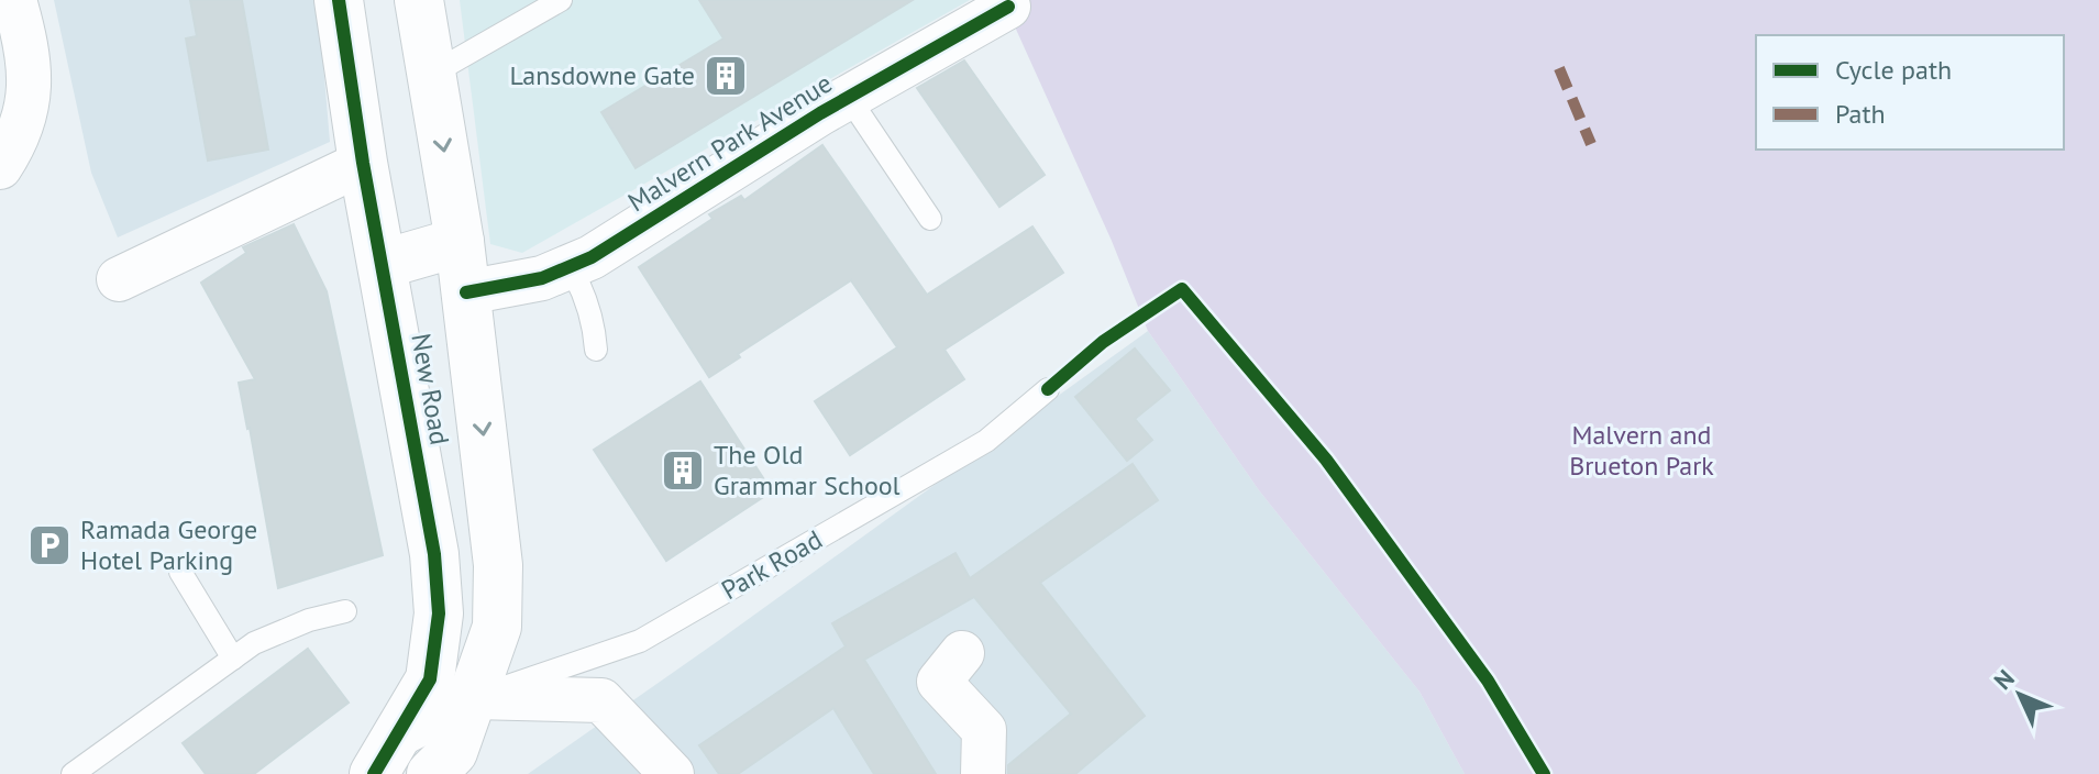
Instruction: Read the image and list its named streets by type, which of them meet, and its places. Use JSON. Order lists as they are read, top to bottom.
{
  "streets": {
    "street": ["Malvern Park Avenue", "New Road"],
    "lane": ["Park Road"]
  },
  "crossings": [
    ["Malvern Park Avenue", "New Road"],
    ["New Road", "Park Road"]
  ],
  "parks": ["Malvern and Brueton Park"],
  "places": {
    "building": ["Lansdowne Gate", "The Old Grammar School"],
    "parking": ["Ramada George Hotel Parking"]
  },
  "legend": ["Cycle path", "Path"],
  "north": "top left"
}
